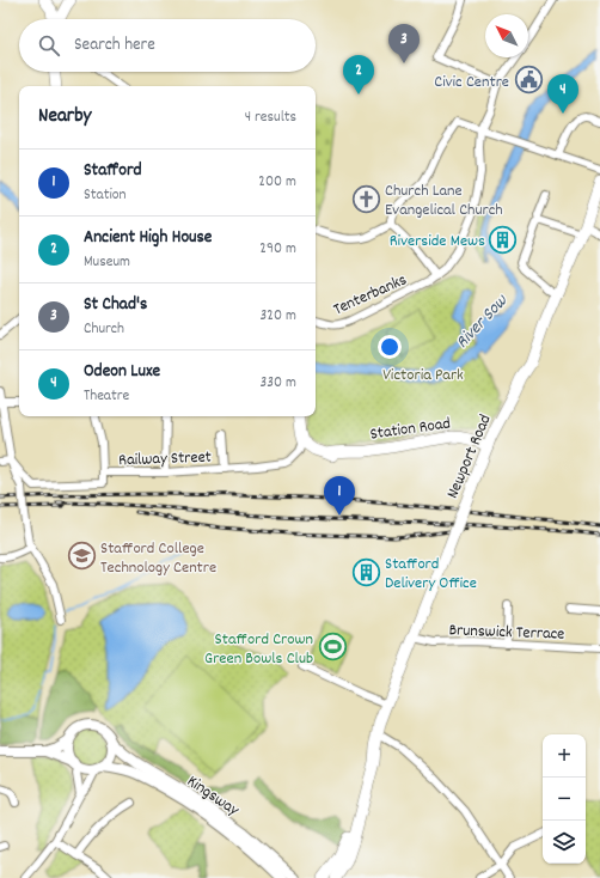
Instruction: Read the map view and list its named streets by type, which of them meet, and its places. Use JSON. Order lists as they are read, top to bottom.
{
  "streets": {
    "highway": ["Station Road", "Newport Road"],
    "main road": ["Kingsway"],
    "street": ["Tenterbanks", "Railway Street", "Brunswick Terrace"]
  },
  "crossings": [
    ["Station Road", "Newport Road"],
    ["Station Road", "Railway Street"],
    ["Newport Road", "Brunswick Terrace"]
  ],
  "water": ["River Sow"],
  "parks": ["Victoria Park"],
  "places": {
    "public building": ["Civic Centre"],
    "church": ["Church Lane Evangelical Church"],
    "building": ["Riverside Mews", "Stafford Delivery Office"],
    "school or university": ["Stafford College Technology Centre"],
    "sports": ["Stafford Crown Green Bowls Club"]
  },
  "north": "top left",
  "page": {
    "search": "Search here",
    "pins": [
      "3",
      "2",
      "4",
      "1"
    ],
    "heading": ["Nearby", "4 results"],
    "list": [
      {
        "mark": "1",
        "name": "Stafford",
        "note": "Station",
        "value": "200 m"
      },
      {
        "mark": "2",
        "name": "Ancient High House",
        "note": "Museum",
        "value": "290 m"
      },
      {
        "mark": "3",
        "name": "St Chad's",
        "note": "Church",
        "value": "320 m"
      },
      {
        "mark": "4",
        "name": "Odeon Luxe",
        "note": "Theatre",
        "value": "330 m"
      }
    ],
    "map_buttons": ["+", "−"]
  }
}
